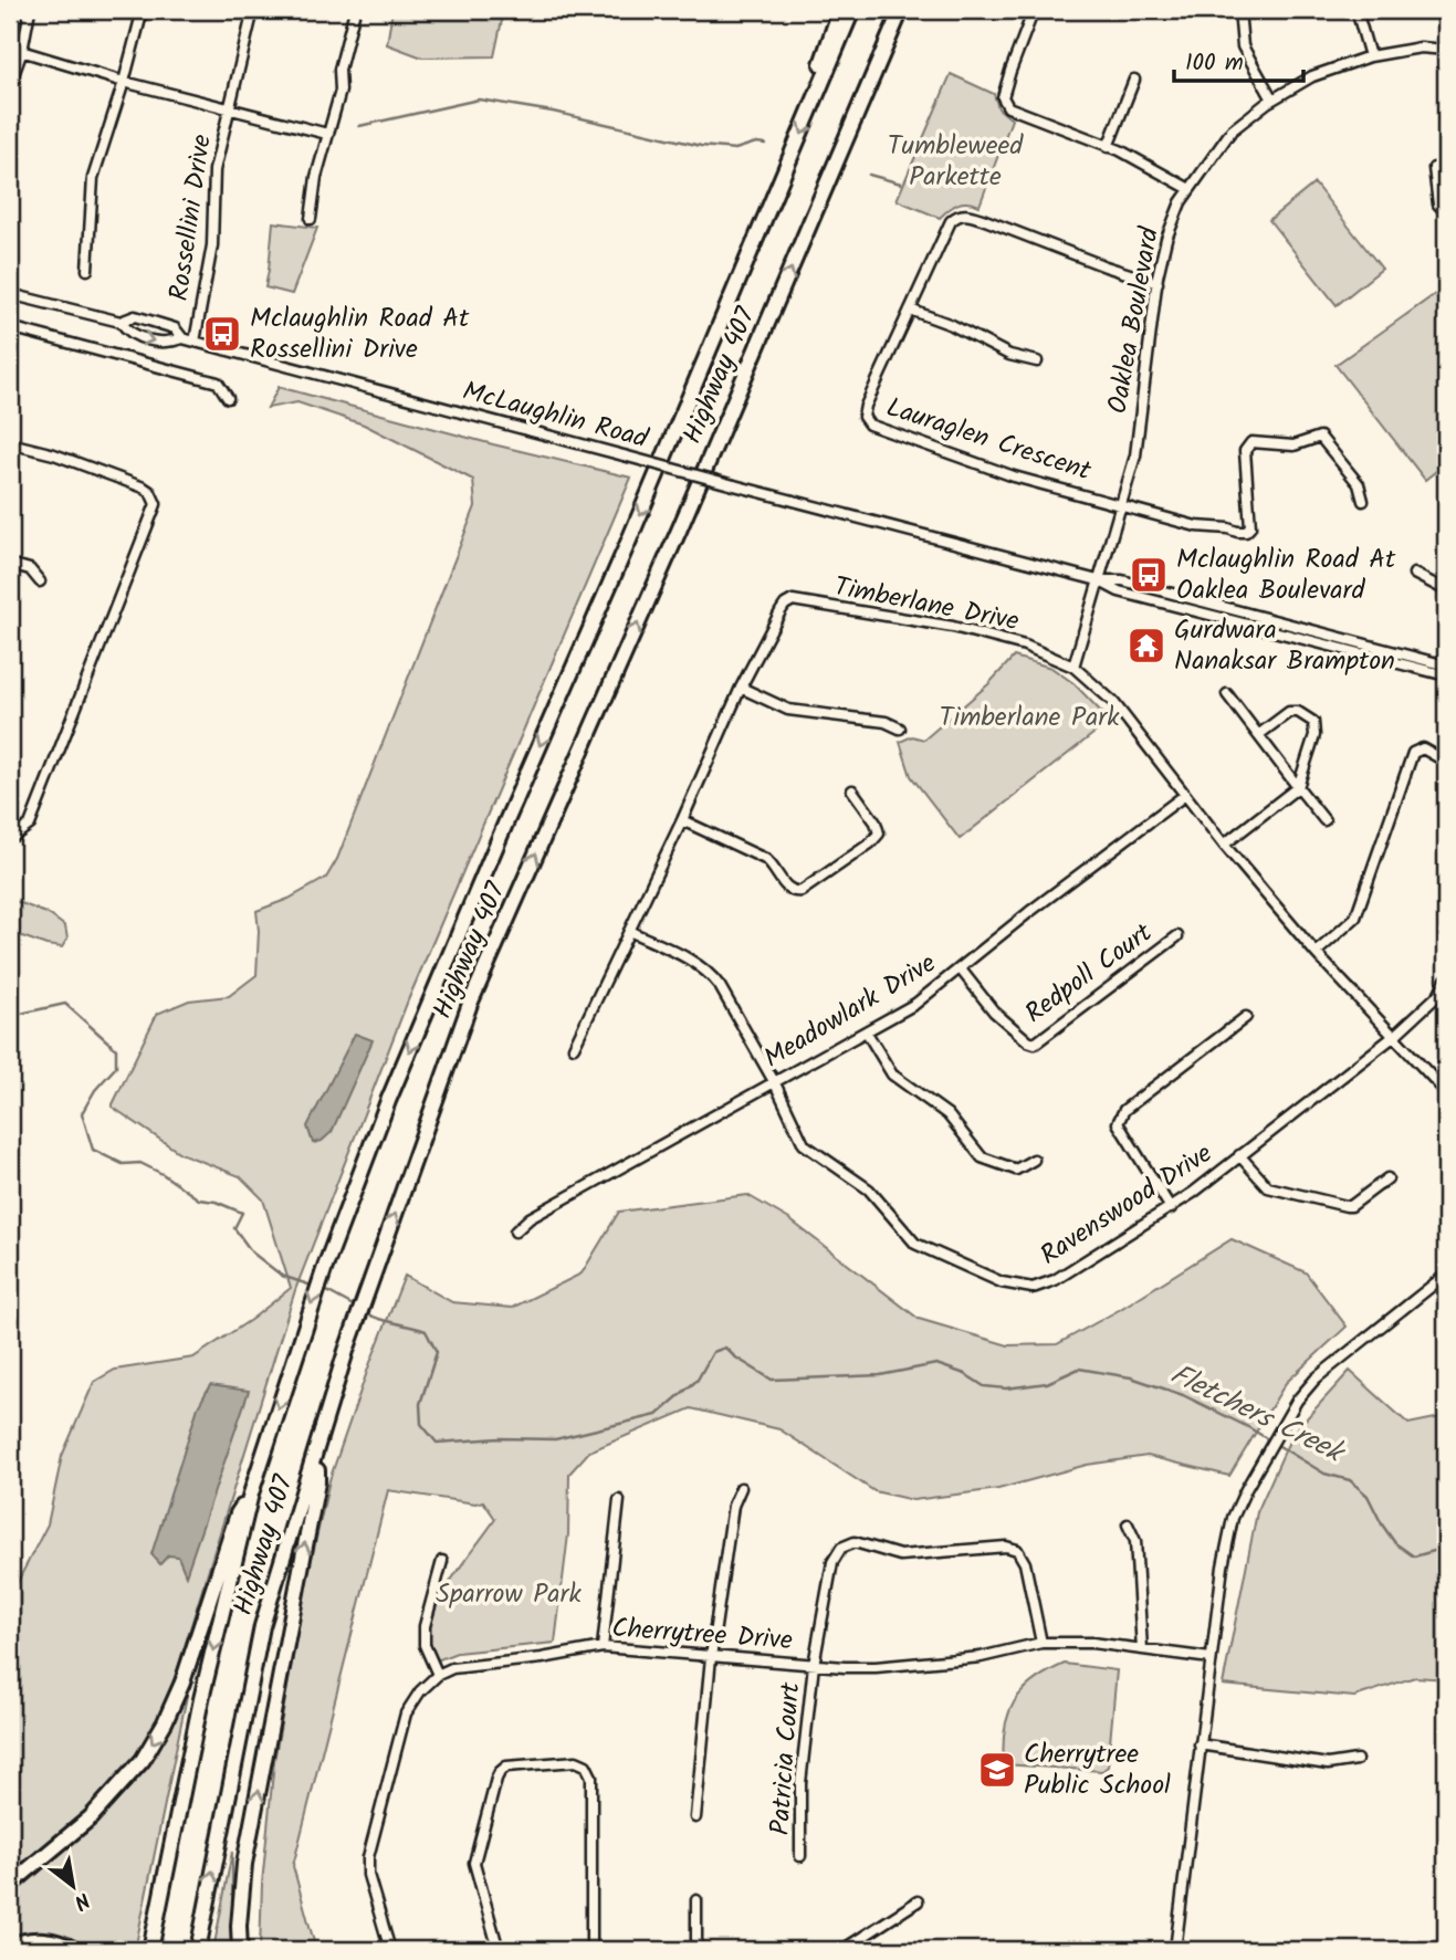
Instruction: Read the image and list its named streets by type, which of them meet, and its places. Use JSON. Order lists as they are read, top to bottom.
{
  "streets": {
    "highway": ["Highway 407"],
    "street": [
      "Rossellini Drive",
      "Oaklea Boulevard",
      "McLaughlin Road",
      "Lauraglen Crescent",
      "Timberlane Drive",
      "Redpoll Court",
      "Meadowlark Drive",
      "Ravenswood Drive",
      "Cherrytree Drive",
      "Patricia Court"
    ]
  },
  "crossings": [
    ["Rossellini Drive", "McLaughlin Road"],
    ["Oaklea Boulevard", "McLaughlin Road"],
    ["Oaklea Boulevard", "Lauraglen Crescent"],
    ["Oaklea Boulevard", "Timberlane Drive"],
    ["Timberlane Drive", "Meadowlark Drive"],
    ["Timberlane Drive", "Ravenswood Drive"],
    ["Redpoll Court", "Meadowlark Drive"],
    ["Meadowlark Drive", "Ravenswood Drive"],
    ["Cherrytree Drive", "Patricia Court"]
  ],
  "water": ["Fletchers Creek"],
  "parks": ["Tumbleweed Parkette", "Timberlane Park", "Sparrow Park"],
  "places": {
    "bus stop": ["Mclaughlin Road At Rossellini Drive", "Mclaughlin Road At Oaklea Boulevard"],
    "temple": ["Gurdwara Nanaksar Brampton"],
    "school or university": ["Cherrytree Public School"]
  },
  "scale_bar": "100 m",
  "north": "bottom right"
}
